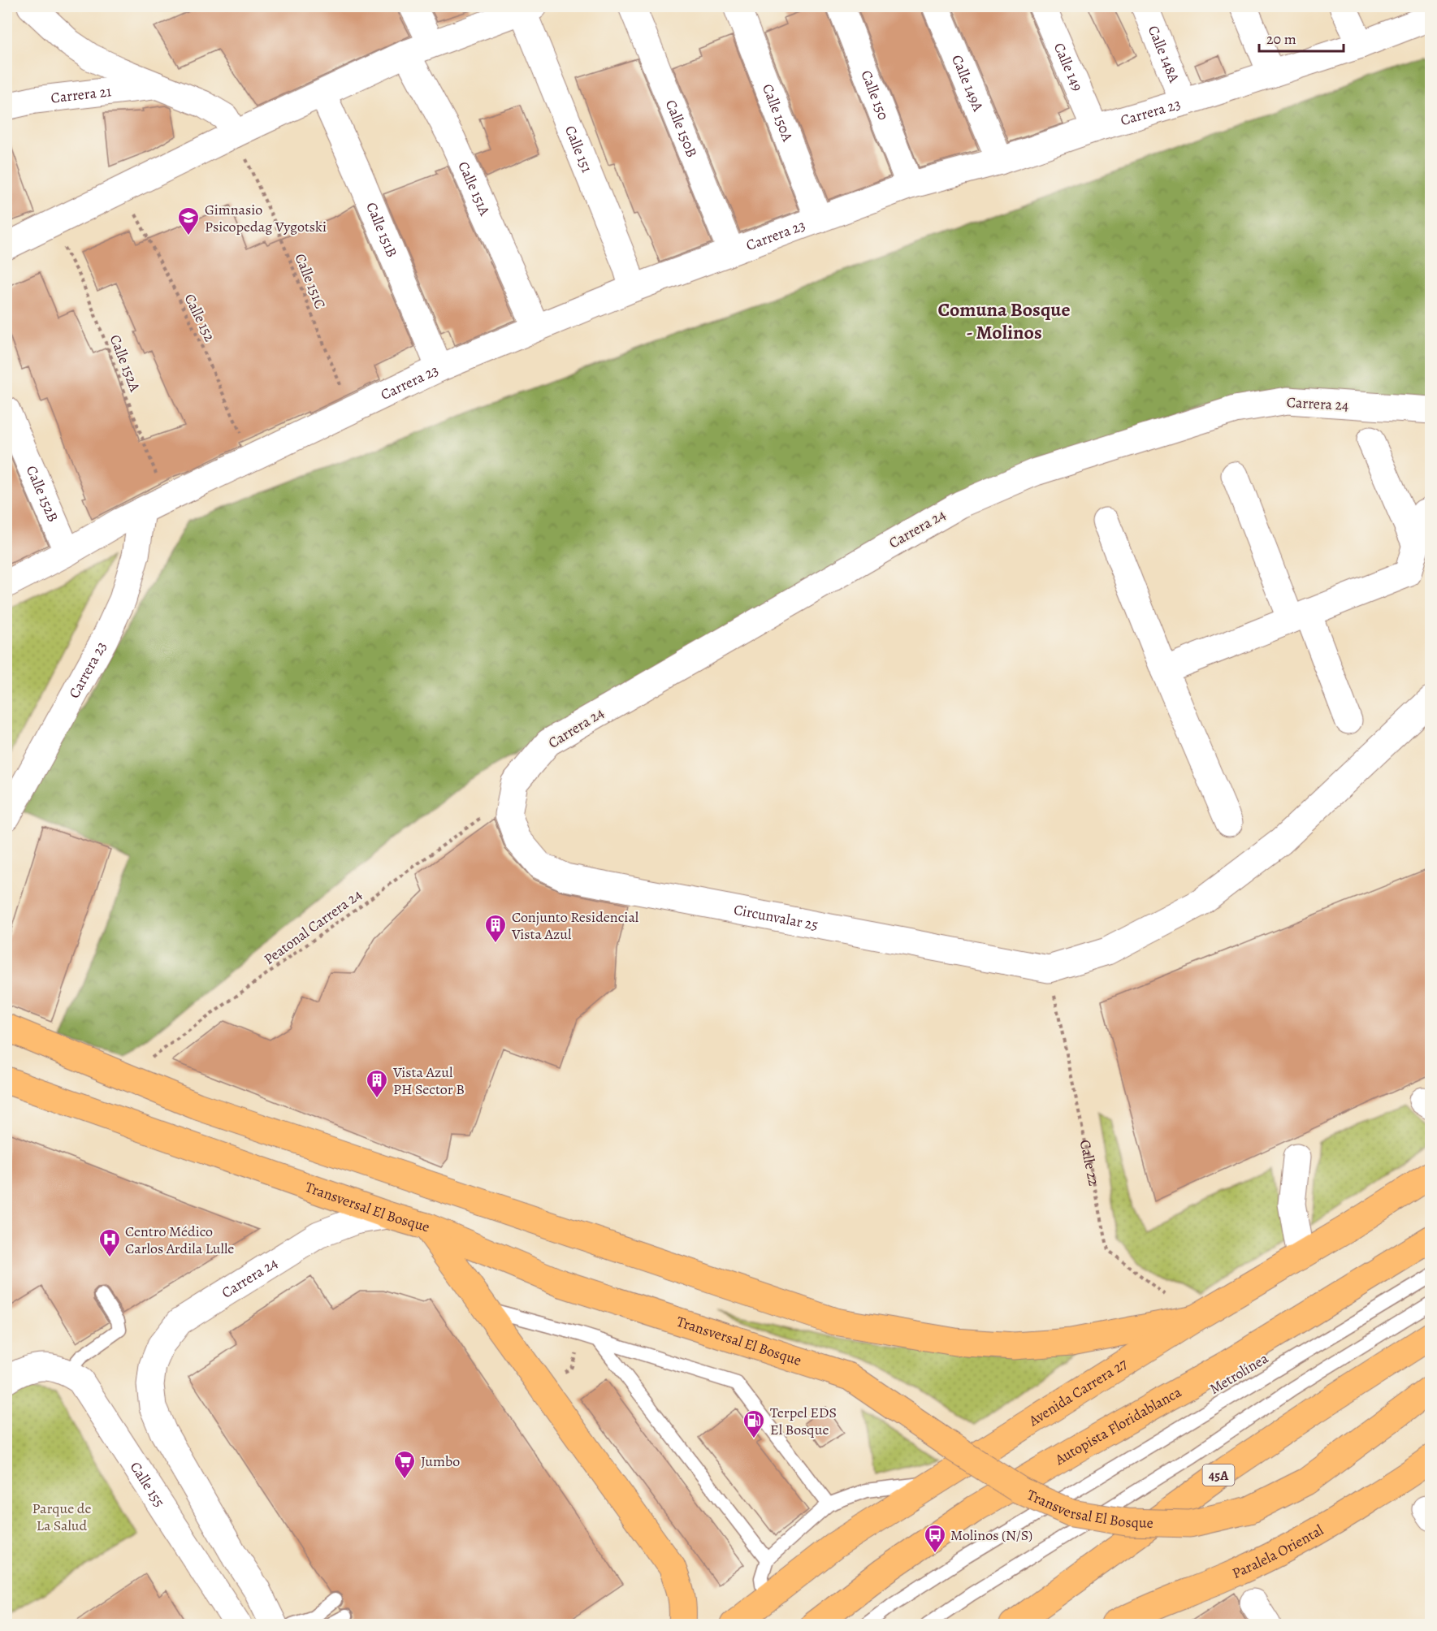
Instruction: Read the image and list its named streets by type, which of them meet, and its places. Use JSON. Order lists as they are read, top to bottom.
{
  "streets": {
    "main road": [
      "Transversal El Bosque",
      "Avenida Carrera 27",
      "Autopista Floridablanca",
      "45A",
      "Paralela Oriental"
    ],
    "street": [
      "Calle 148A",
      "Calle 149",
      "Calle 149A",
      "Carrera 21",
      "Calle 150",
      "Carrera 23",
      "Calle 150A",
      "Calle 150B",
      "Calle 151",
      "Calle 151A",
      "Calle 151B",
      "Carrera 24",
      "Calle 152B",
      "Circunvalar 25",
      "Calle 155"
    ],
    "lane": ["Metrolínea"],
    "path": [
      "Calle 151C",
      "Calle 152",
      "Calle 152A",
      "Peatonal Carrera 24",
      "Calle 22"
    ]
  },
  "crossings": [
    ["Calle 148A", "Carrera 23"],
    ["Calle 149", "Carrera 23"],
    ["Calle 149A", "Carrera 23"],
    ["Calle 150", "Carrera 23"],
    ["Carrera 23", "Calle 150A"],
    ["Carrera 23", "Calle 150B"],
    ["Carrera 23", "Calle 151"],
    ["Carrera 23", "Calle 151A"],
    ["Carrera 23", "Calle 151B"],
    ["Carrera 23", "Calle 151C"],
    ["Carrera 23", "Calle 152"],
    ["Carrera 23", "Calle 152B"],
    ["Carrera 24", "Circunvalar 25"],
    ["Carrera 24", "Peatonal Carrera 24"],
    ["Carrera 24", "Transversal El Bosque"],
    ["Circunvalar 25", "Calle 22"],
    ["Calle 22", "Avenida Carrera 27"]
  ],
  "districts": ["Comuna Bosque - Molinos"],
  "parks": ["Parque de La Salud"],
  "places": {
    "school or university": ["Gimnasio Psicopedag Vygotski"],
    "building": ["Conjunto Residencial Vista Azul", "Vista Azul PH Sector B"],
    "hospital": ["Centro Médico Carlos Ardila Lulle"],
    "fuel station": ["Terpel EDS El Bosque"],
    "supermarket": ["Jumbo"],
    "bus stop": ["Molinos (N/S)"]
  },
  "scale_bar": "20 m"
}
